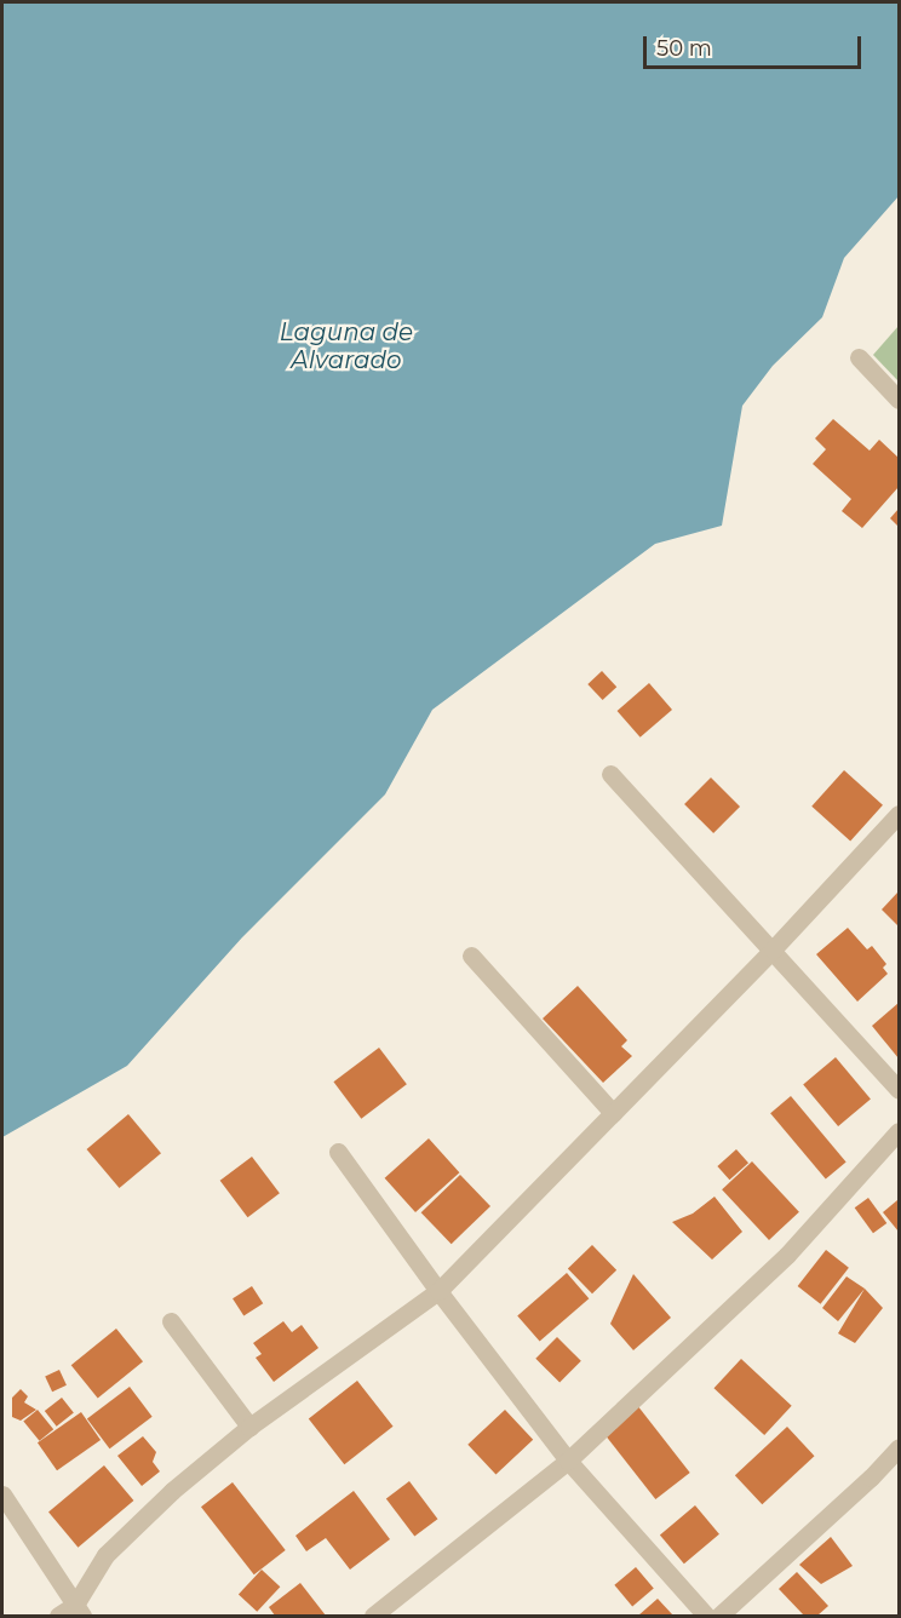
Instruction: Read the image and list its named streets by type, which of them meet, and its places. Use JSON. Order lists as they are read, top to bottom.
{
  "water": ["Laguna de Alvarado"],
  "scale_bar": "50 m"
}
